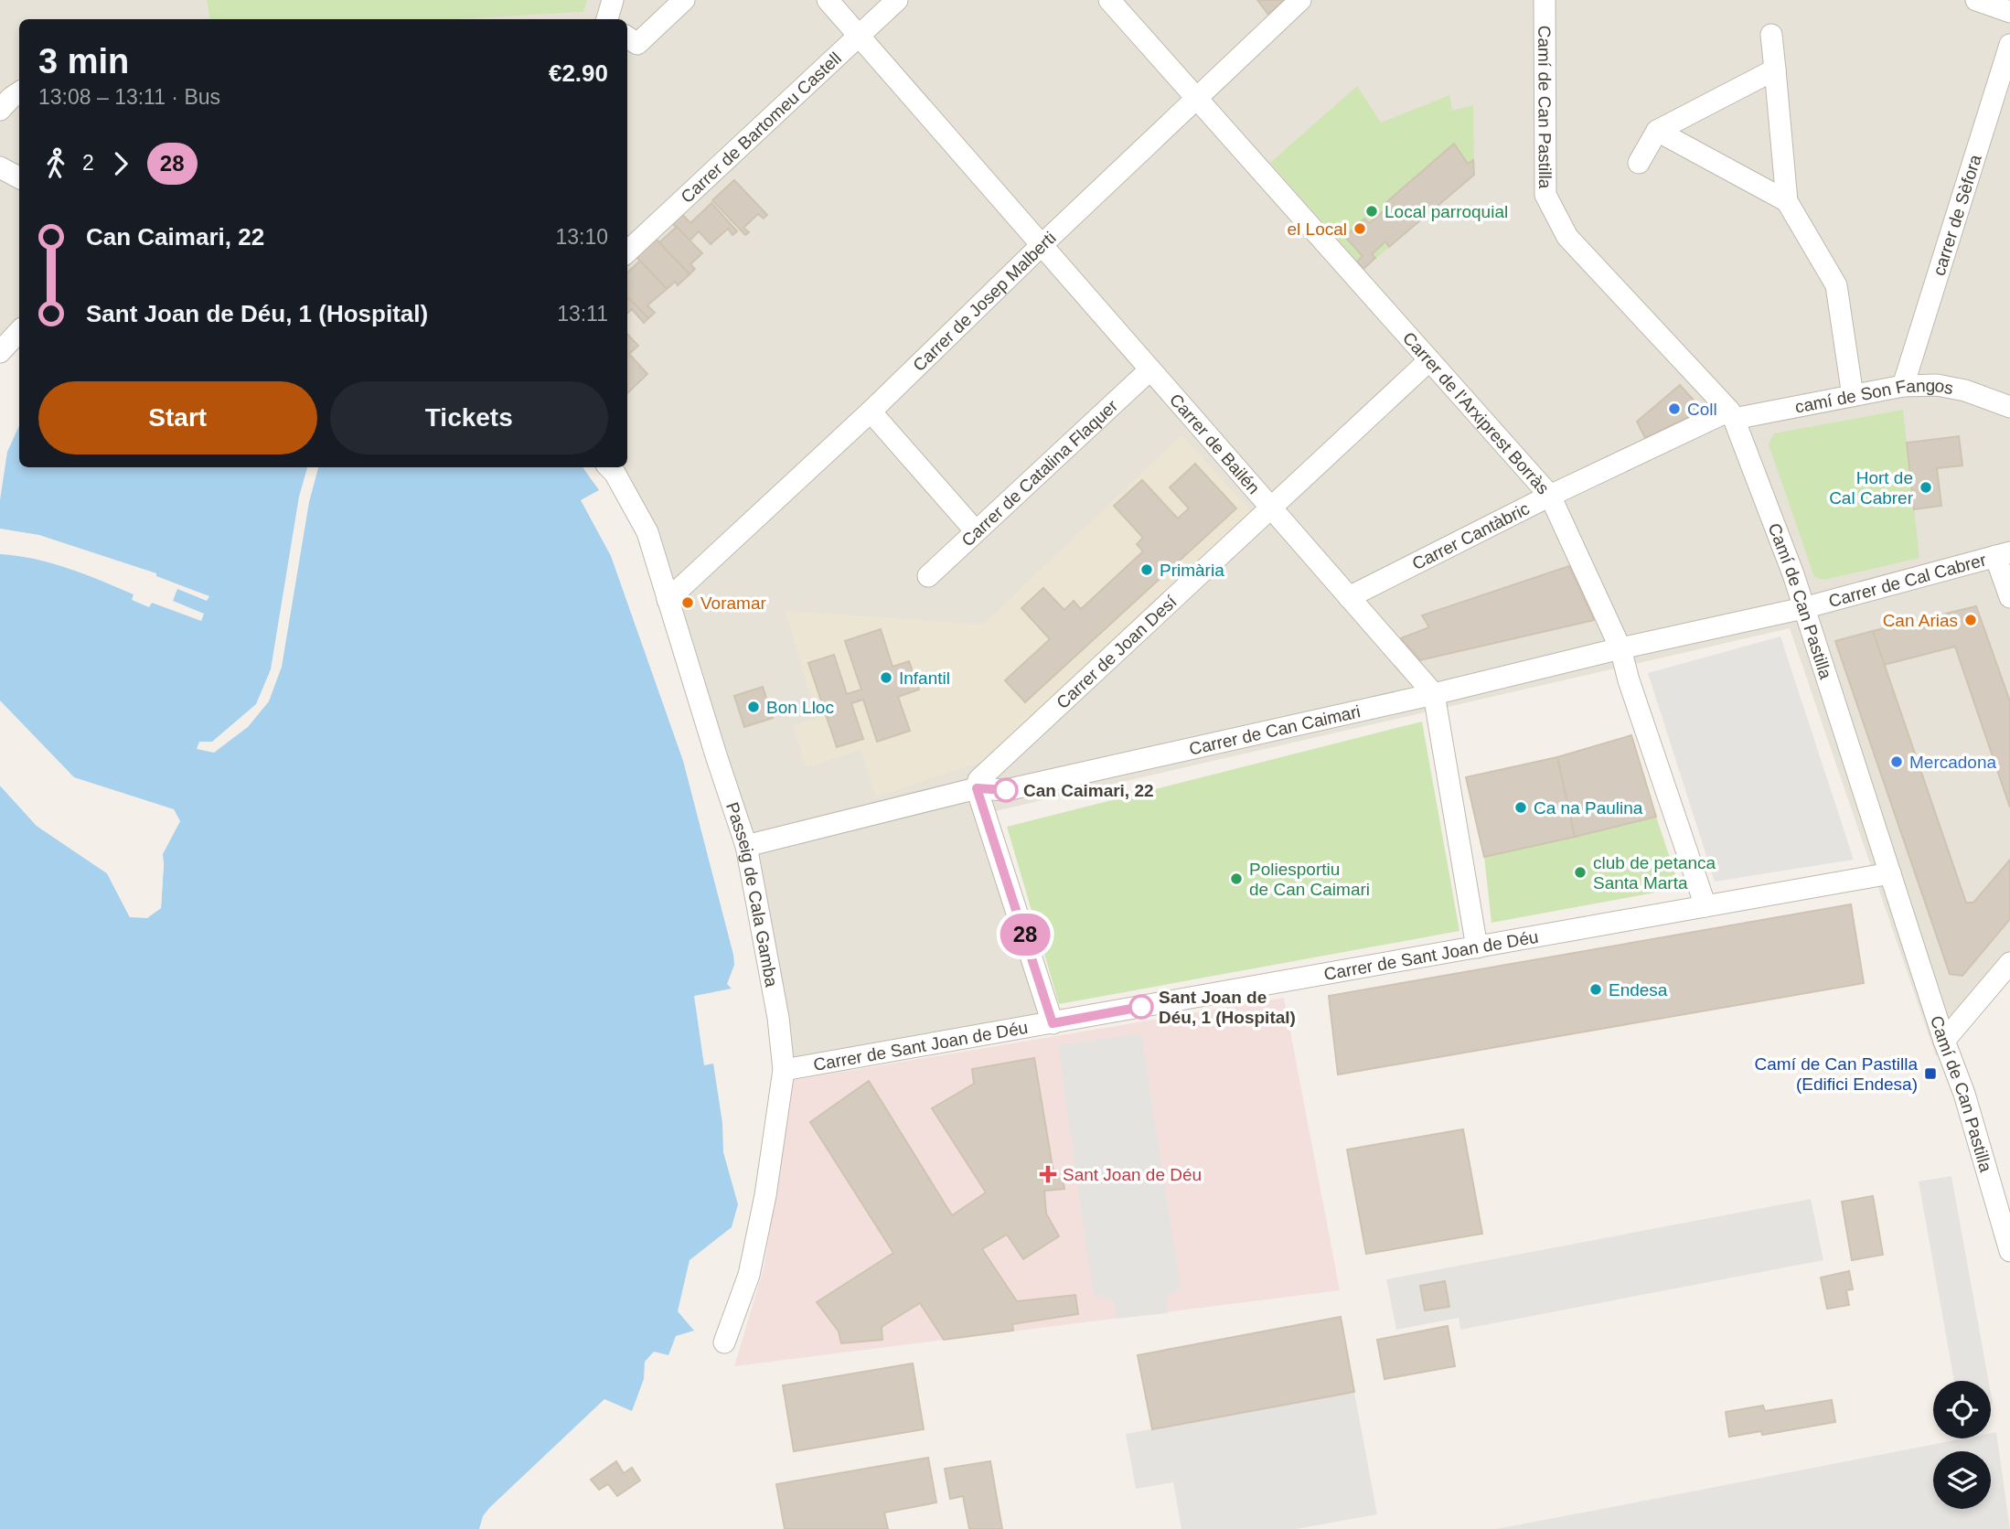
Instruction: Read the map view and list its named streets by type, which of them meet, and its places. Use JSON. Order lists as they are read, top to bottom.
{
  "streets": {
    "street": [
      "Camí de Can Pastilla",
      "Carrer de Bartomeu Castell",
      "carrer de Sèfora",
      "Carrer de Josep Malberti",
      "camí de Son Fangos",
      "Carrer de l'Arxiprest Borràs",
      "Carrer de Bailén",
      "Carrer de Catalina Flaquer",
      "Carrer Cantàbric",
      "Carrer de Cal Cabrer",
      "Carrer de Joan Desí",
      "Carrer de Can Caimari",
      "Passeig de Cala Gamba",
      "Carrer de Sant Joan de Déu"
    ]
  },
  "crossings": [
    ["Camí de Can Pastilla", "camí de Son Fangos"],
    ["Camí de Can Pastilla", "Carrer Cantàbric"],
    ["Camí de Can Pastilla", "Carrer de Cal Cabrer"],
    ["Camí de Can Pastilla", "Carrer de Can Caimari"],
    ["Camí de Can Pastilla", "Carrer de Sant Joan de Déu"],
    ["Carrer de Bartomeu Castell", "Carrer de Bailén"],
    ["carrer de Sèfora", "camí de Son Fangos"],
    ["Carrer de Josep Malberti", "Carrer de l'Arxiprest Borràs"],
    ["Carrer de Josep Malberti", "Carrer de Bailén"],
    ["Carrer de Josep Malberti", "Passeig de Cala Gamba"],
    ["camí de Son Fangos", "Carrer Cantàbric"],
    ["Carrer de l'Arxiprest Borràs", "Carrer Cantàbric"],
    ["Carrer de l'Arxiprest Borràs", "Carrer de Joan Desí"],
    ["Carrer de l'Arxiprest Borràs", "Carrer de Can Caimari"],
    ["Carrer de l'Arxiprest Borràs", "Carrer de Sant Joan de Déu"],
    ["Carrer de Bailén", "Carrer de Catalina Flaquer"],
    ["Carrer de Bailén", "Carrer Cantàbric"],
    ["Carrer de Bailén", "Carrer de Joan Desí"],
    ["Carrer de Bailén", "Carrer de Can Caimari"],
    ["Carrer de Cal Cabrer", "Carrer de Can Caimari"],
    ["Carrer de Joan Desí", "Carrer de Can Caimari"],
    ["Carrer de Can Caimari", "Passeig de Cala Gamba"],
    ["Passeig de Cala Gamba", "Carrer de Sant Joan de Déu"]
  ],
  "places": {
    "other": [
      "Local parroquial",
      "el Local",
      "Coll",
      "Hort de Cal Cabrer",
      "Primària",
      "Voramar",
      "Can Arias",
      "Infantil",
      "Bon Lloc",
      "Mercadona",
      "Can Caimari, 22",
      "Ca na Paulina",
      "club de petanca Santa Marta",
      "Poliesportiu de Can Caimari",
      "Endesa",
      "Sant Joan de Déu, 1 (Hospital)"
    ],
    "transit": ["Camí de Can Pastilla (Edifici Endesa)"],
    "health": ["Sant Joan de Déu"]
  },
  "lines": ["bus line 28"],
  "page": {
    "on_map": "28",
    "heading": ["3 min", "13:08 – 13:11 · Bus", "€2.90"],
    "legs": ["2", "28"],
    "list": [
      {
        "name": "Can Caimari, 22",
        "value": "13:10"
      },
      {
        "name": "Sant Joan de Déu, 1 (Hospital)",
        "value": "13:11"
      }
    ],
    "buttons": ["Start", "Tickets"]
  }
}
